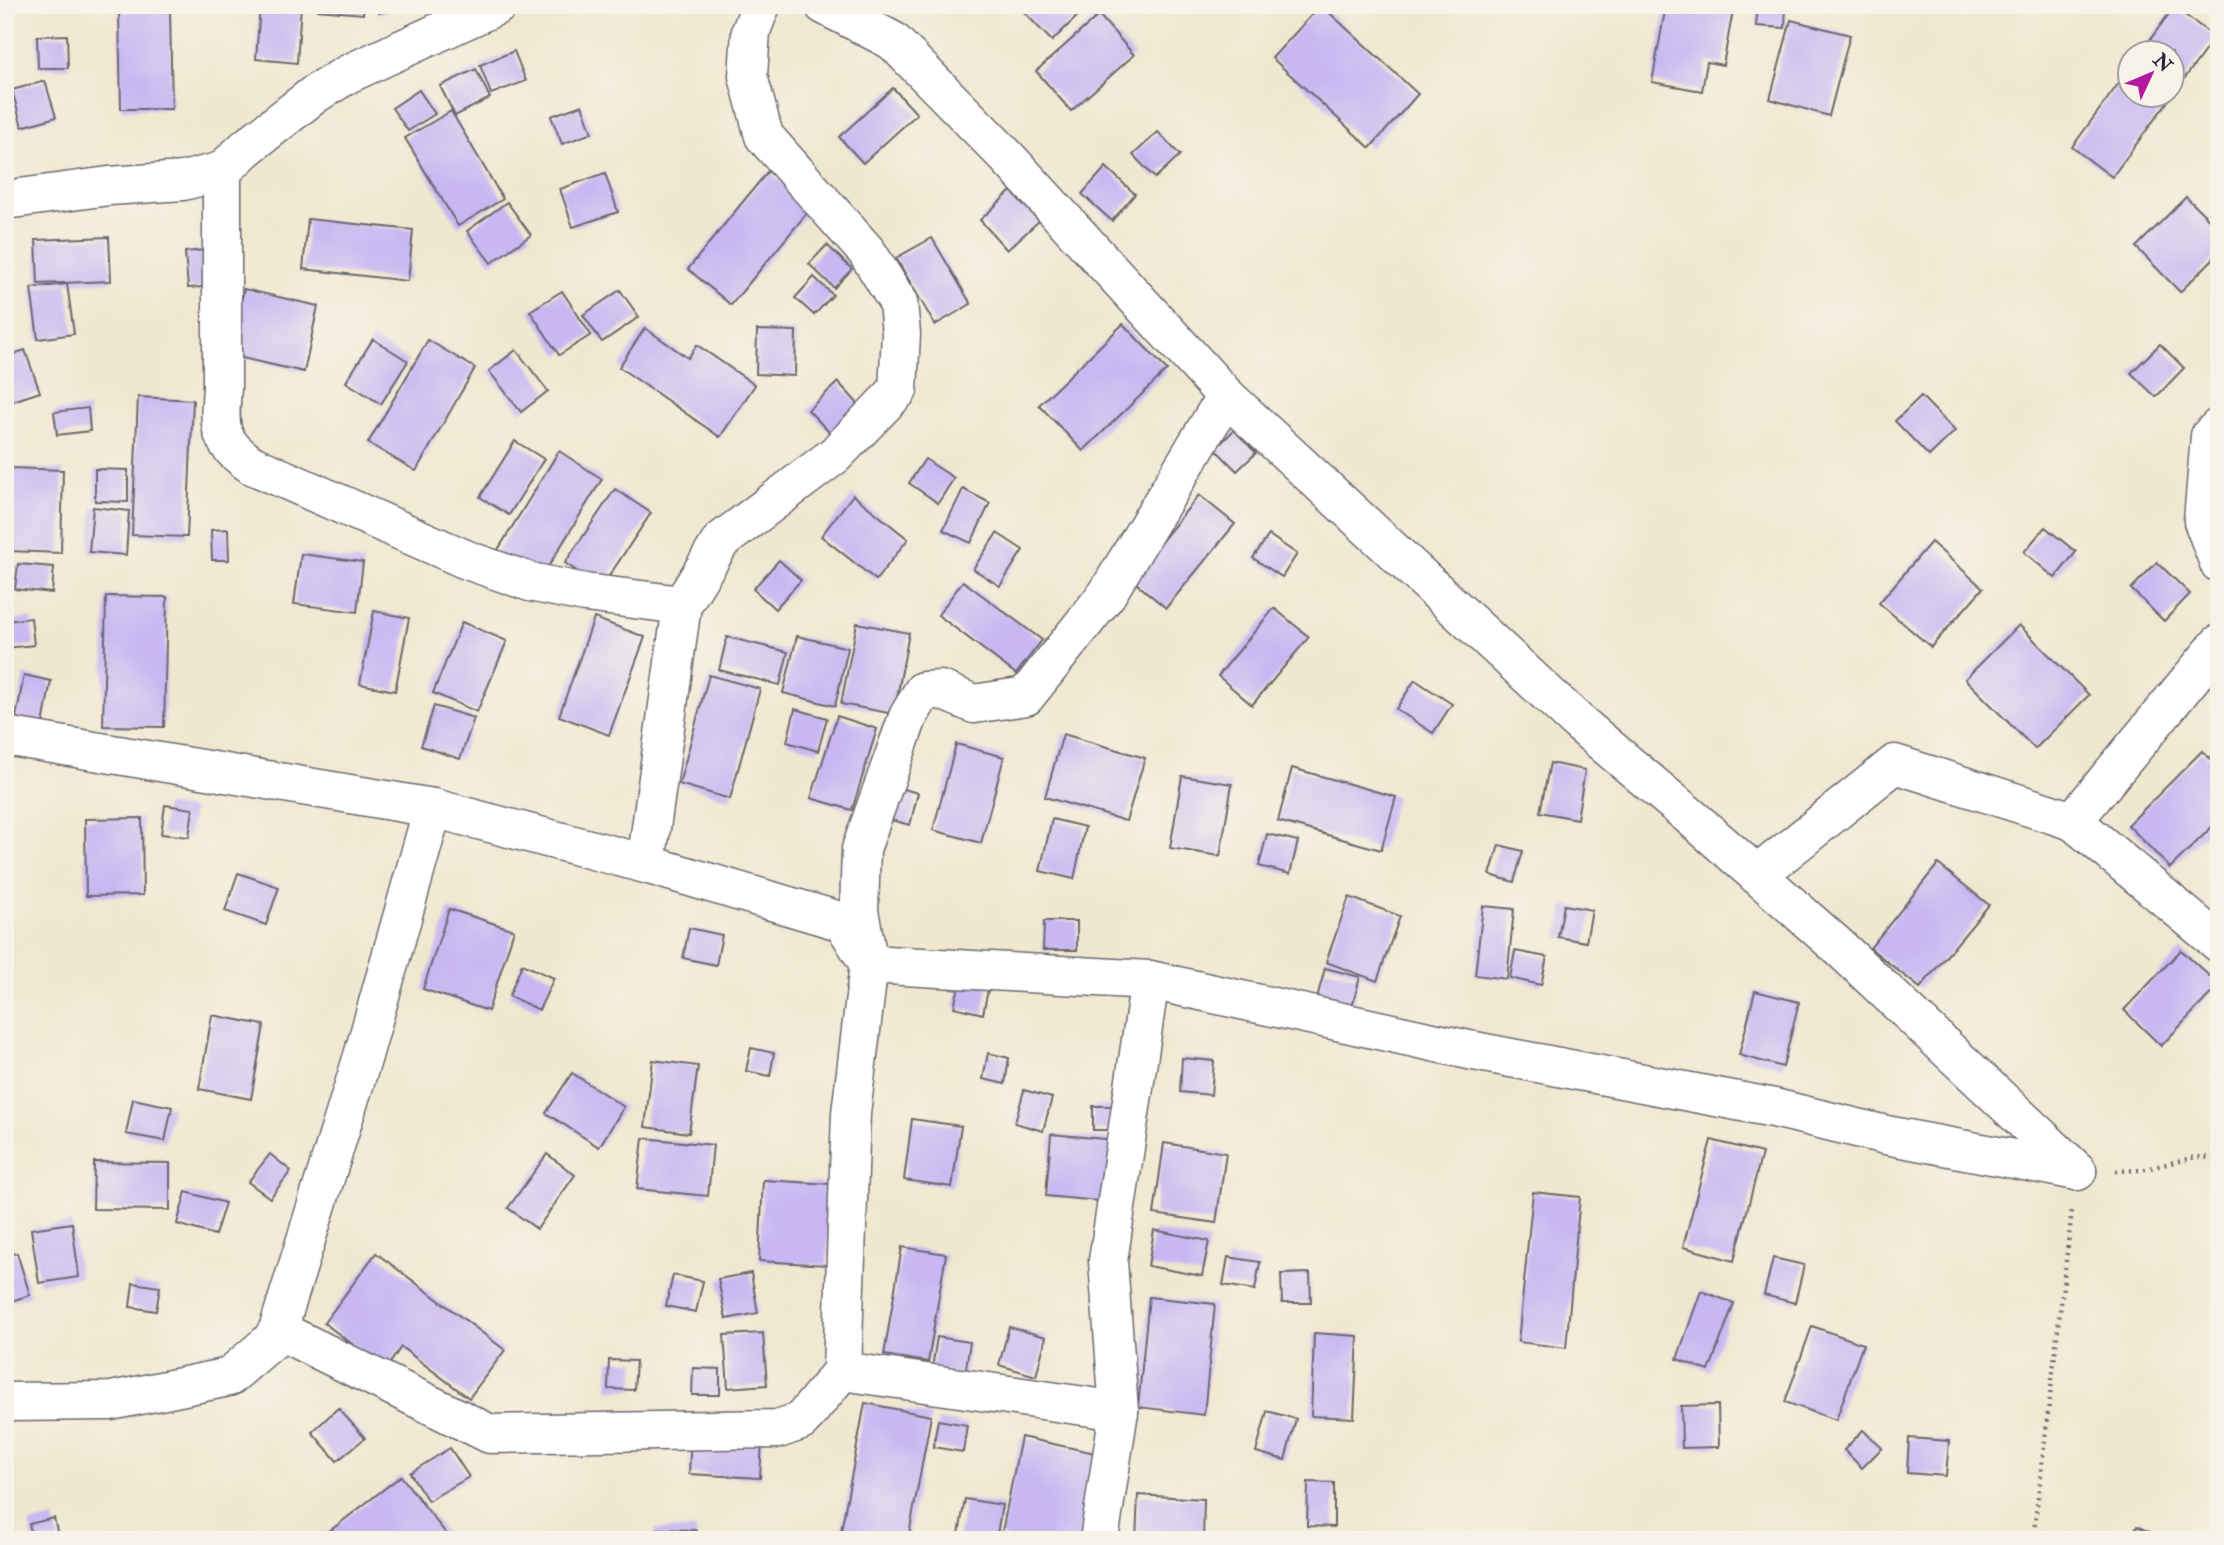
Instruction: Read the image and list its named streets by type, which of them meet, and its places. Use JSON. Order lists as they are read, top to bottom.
{
  "north": "top right"
}
